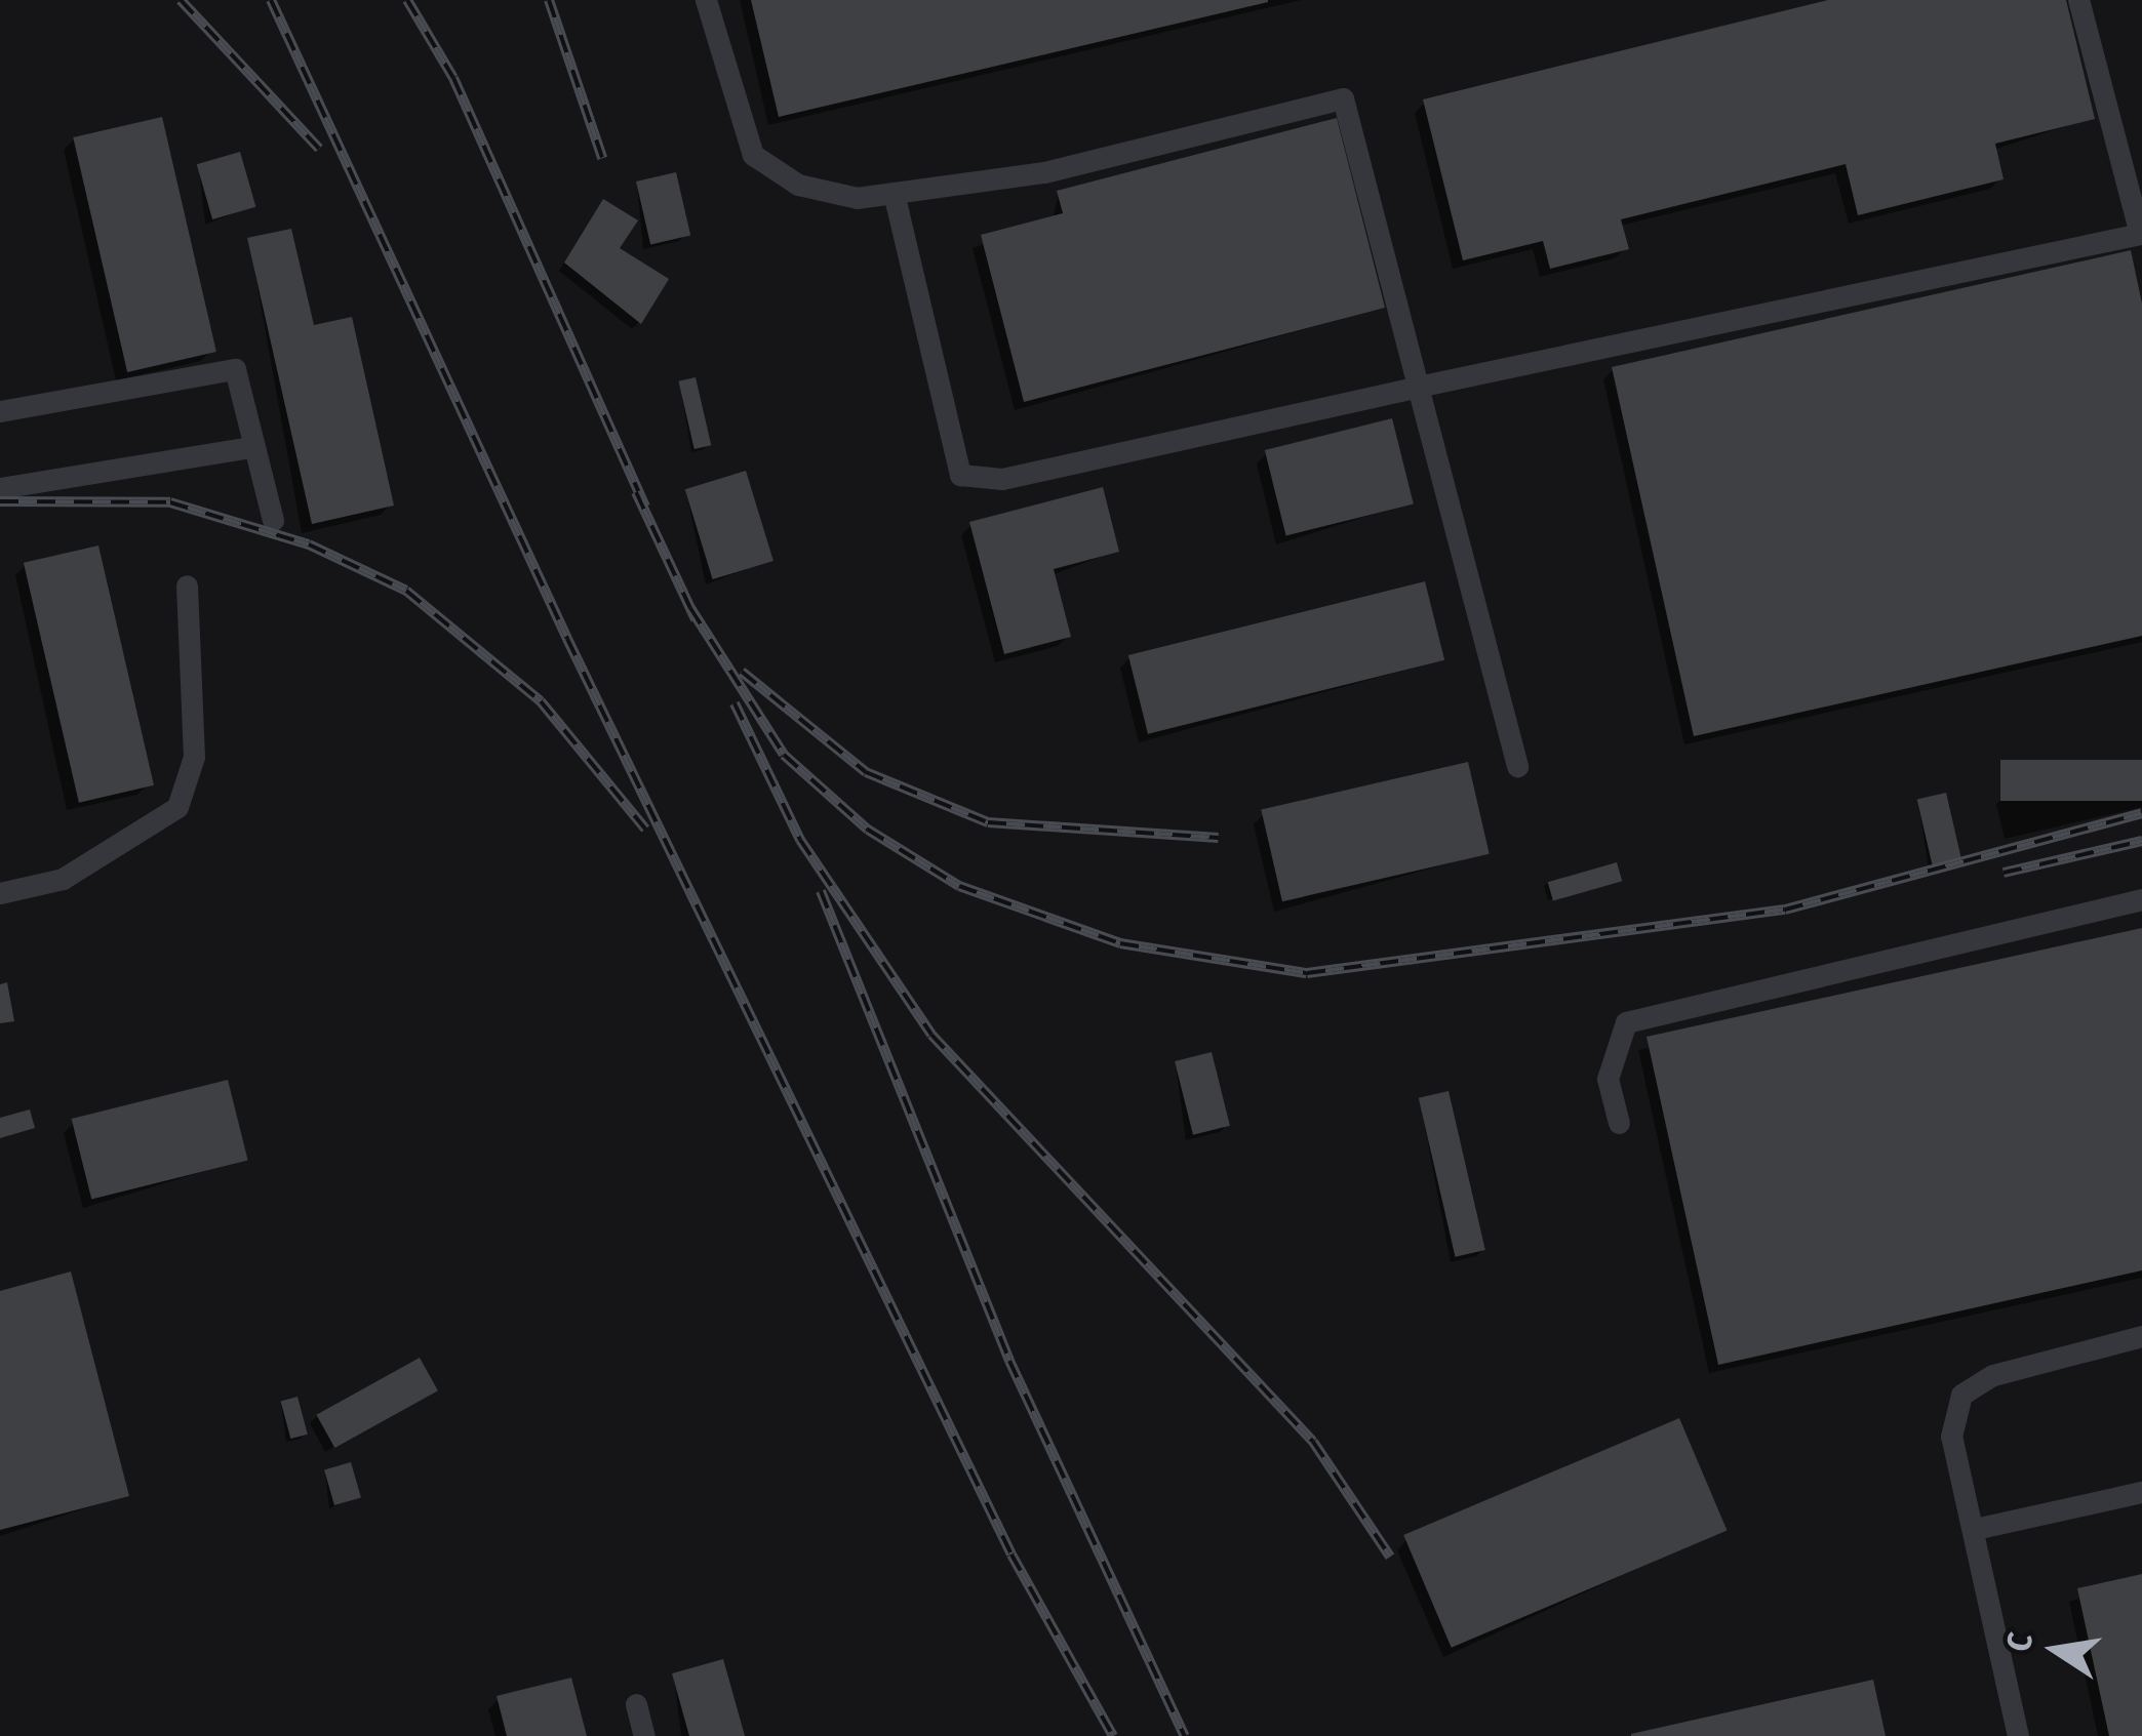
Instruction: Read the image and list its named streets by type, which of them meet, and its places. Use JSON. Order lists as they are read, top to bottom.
{
  "north": "left"
}
